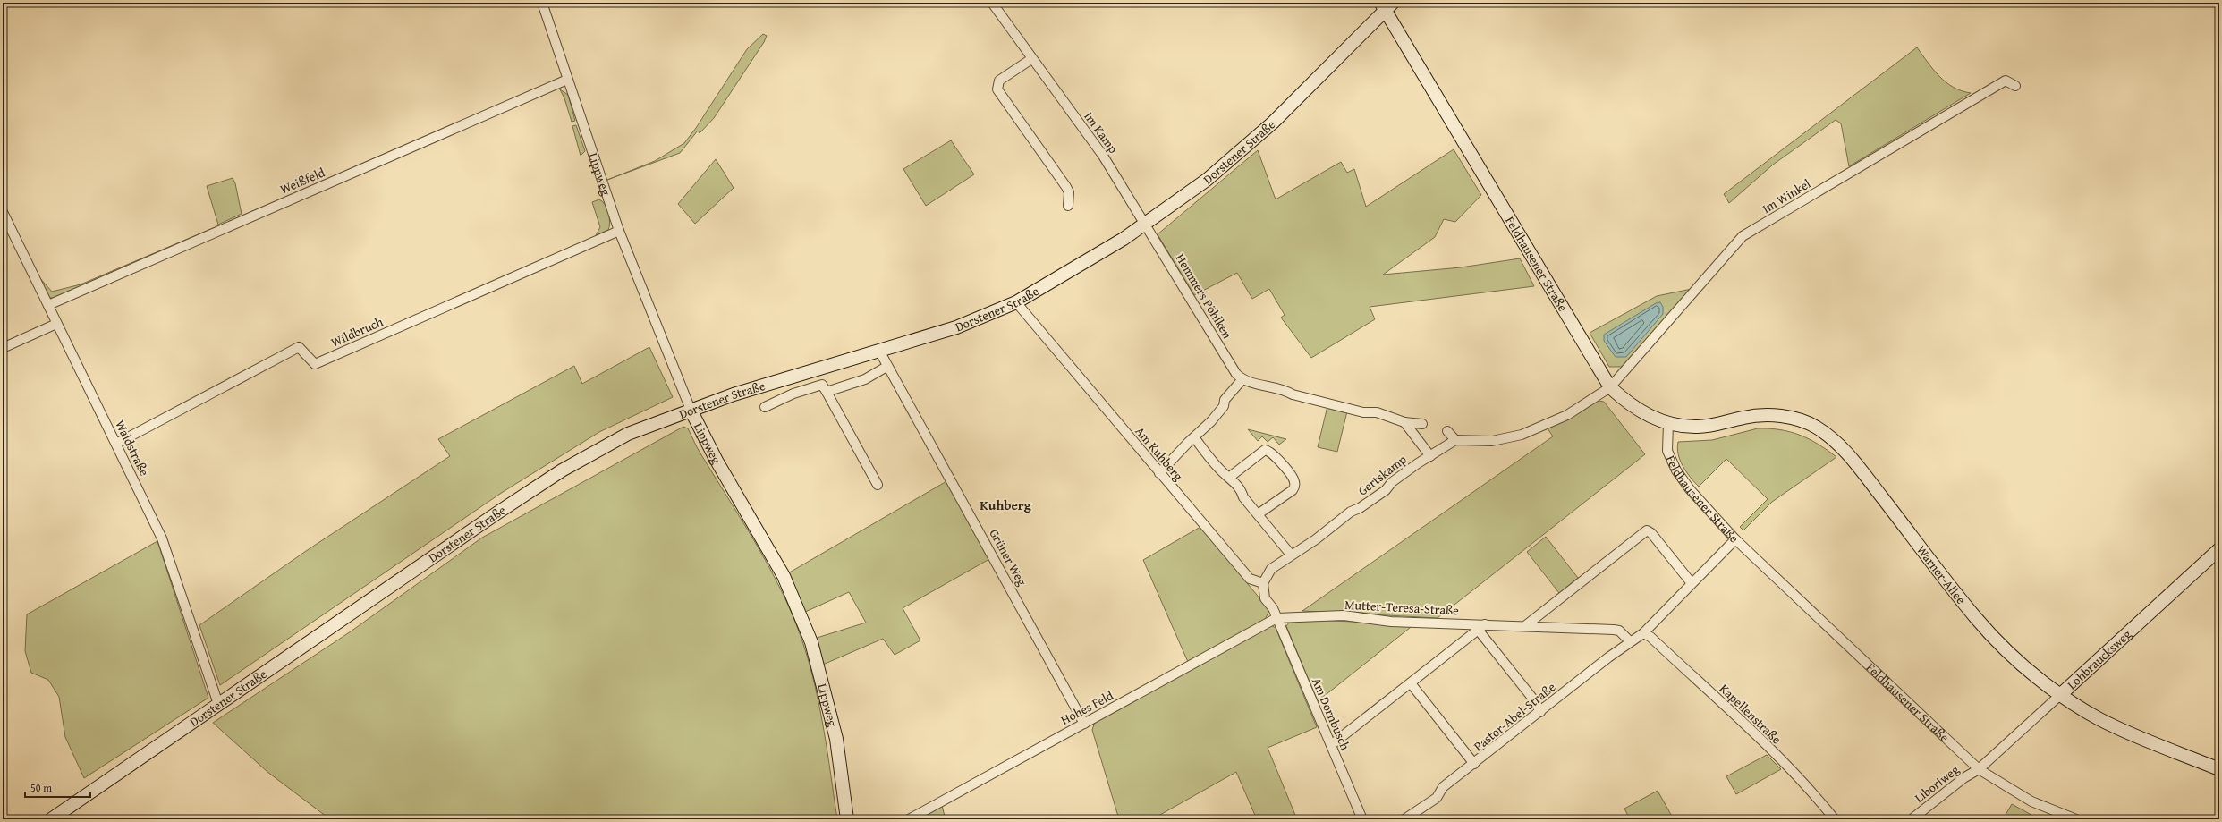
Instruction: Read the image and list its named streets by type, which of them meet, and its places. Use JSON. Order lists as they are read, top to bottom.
{
  "streets": {
    "street": [
      "Im Kamp",
      "Dorstener Straße",
      "Lippweg",
      "Weißfeld",
      "Im Winkel",
      "Feldhausener Straße",
      "Hemmers Pöhlken",
      "Wildbruch",
      "Waldstraße",
      "Am Kuhberg",
      "Gertskamp",
      "Grüner Weg",
      "Warner-Allee",
      "Mutter-Teresa-Straße",
      "Lohbraucksweg",
      "Hohes Feld",
      "Am Dornbusch",
      "Kapellenstraße",
      "Pastor-Abel-Straße",
      "Liboriweg"
    ]
  },
  "crossings": [
    ["Im Kamp", "Dorstener Straße"],
    ["Im Kamp", "Hemmers Pöhlken"],
    ["Dorstener Straße", "Lippweg"],
    ["Dorstener Straße", "Feldhausener Straße"],
    ["Dorstener Straße", "Hemmers Pöhlken"],
    ["Dorstener Straße", "Waldstraße"],
    ["Dorstener Straße", "Am Kuhberg"],
    ["Dorstener Straße", "Grüner Weg"],
    ["Lippweg", "Weißfeld"],
    ["Lippweg", "Wildbruch"],
    ["Weißfeld", "Waldstraße"],
    ["Im Winkel", "Feldhausener Straße"],
    ["Feldhausener Straße", "Warner-Allee"],
    ["Feldhausener Straße", "Lohbraucksweg"],
    ["Feldhausener Straße", "Liboriweg"],
    ["Wildbruch", "Waldstraße"],
    ["Am Kuhberg", "Gertskamp"],
    ["Grüner Weg", "Hohes Feld"],
    ["Warner-Allee", "Lohbraucksweg"],
    ["Mutter-Teresa-Straße", "Hohes Feld"],
    ["Mutter-Teresa-Straße", "Am Dornbusch"],
    ["Mutter-Teresa-Straße", "Pastor-Abel-Straße"],
    ["Lohbraucksweg", "Liboriweg"],
    ["Hohes Feld", "Am Dornbusch"],
    ["Kapellenstraße", "Pastor-Abel-Straße"]
  ],
  "districts": ["Kuhberg"],
  "scale_bar": "50 m"
}
